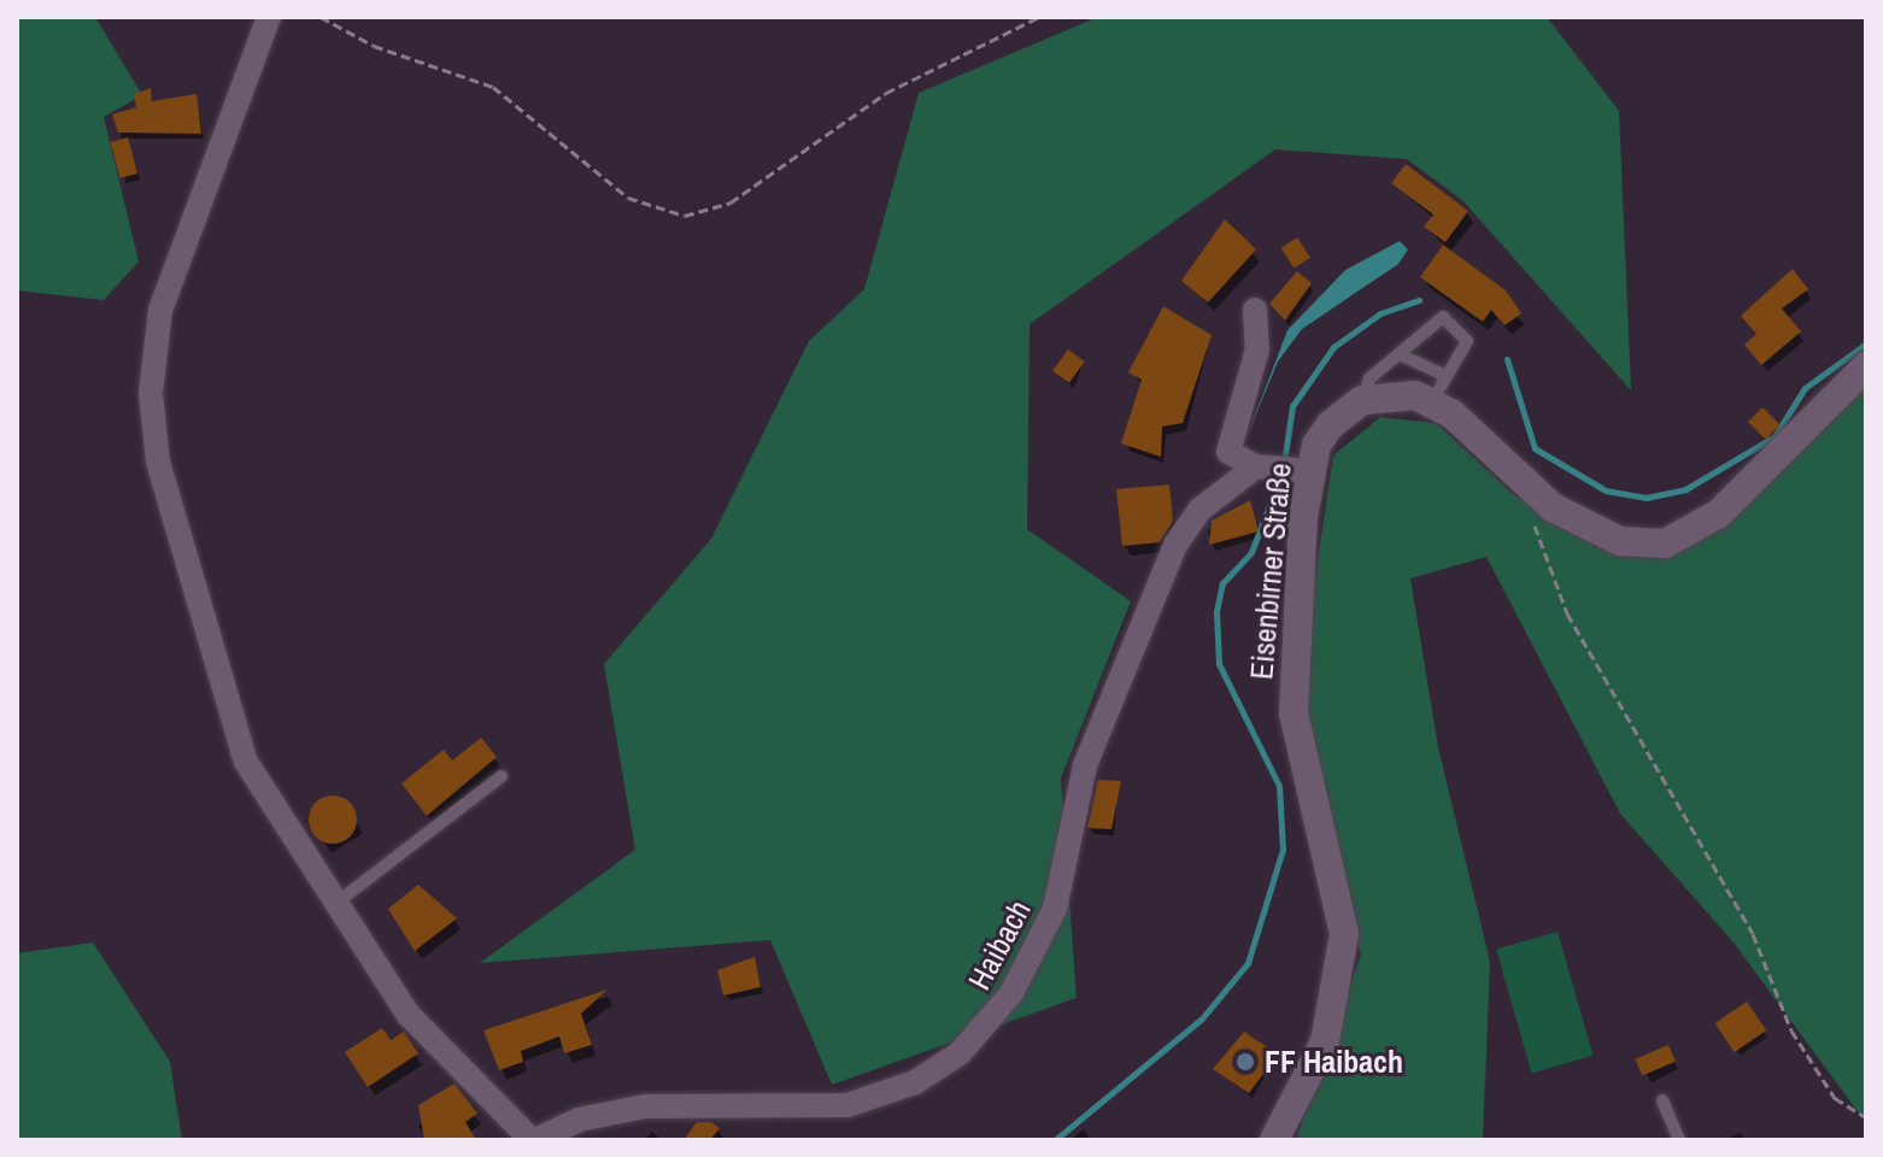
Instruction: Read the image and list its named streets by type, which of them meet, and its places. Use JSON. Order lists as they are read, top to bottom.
{
  "streets": {
    "main road": ["Eisenbirner Straße"],
    "street": ["Haibach"]
  },
  "crossings": [
    ["Eisenbirner Straße", "Haibach"]
  ],
  "places": ["FF Haibach"]
}
